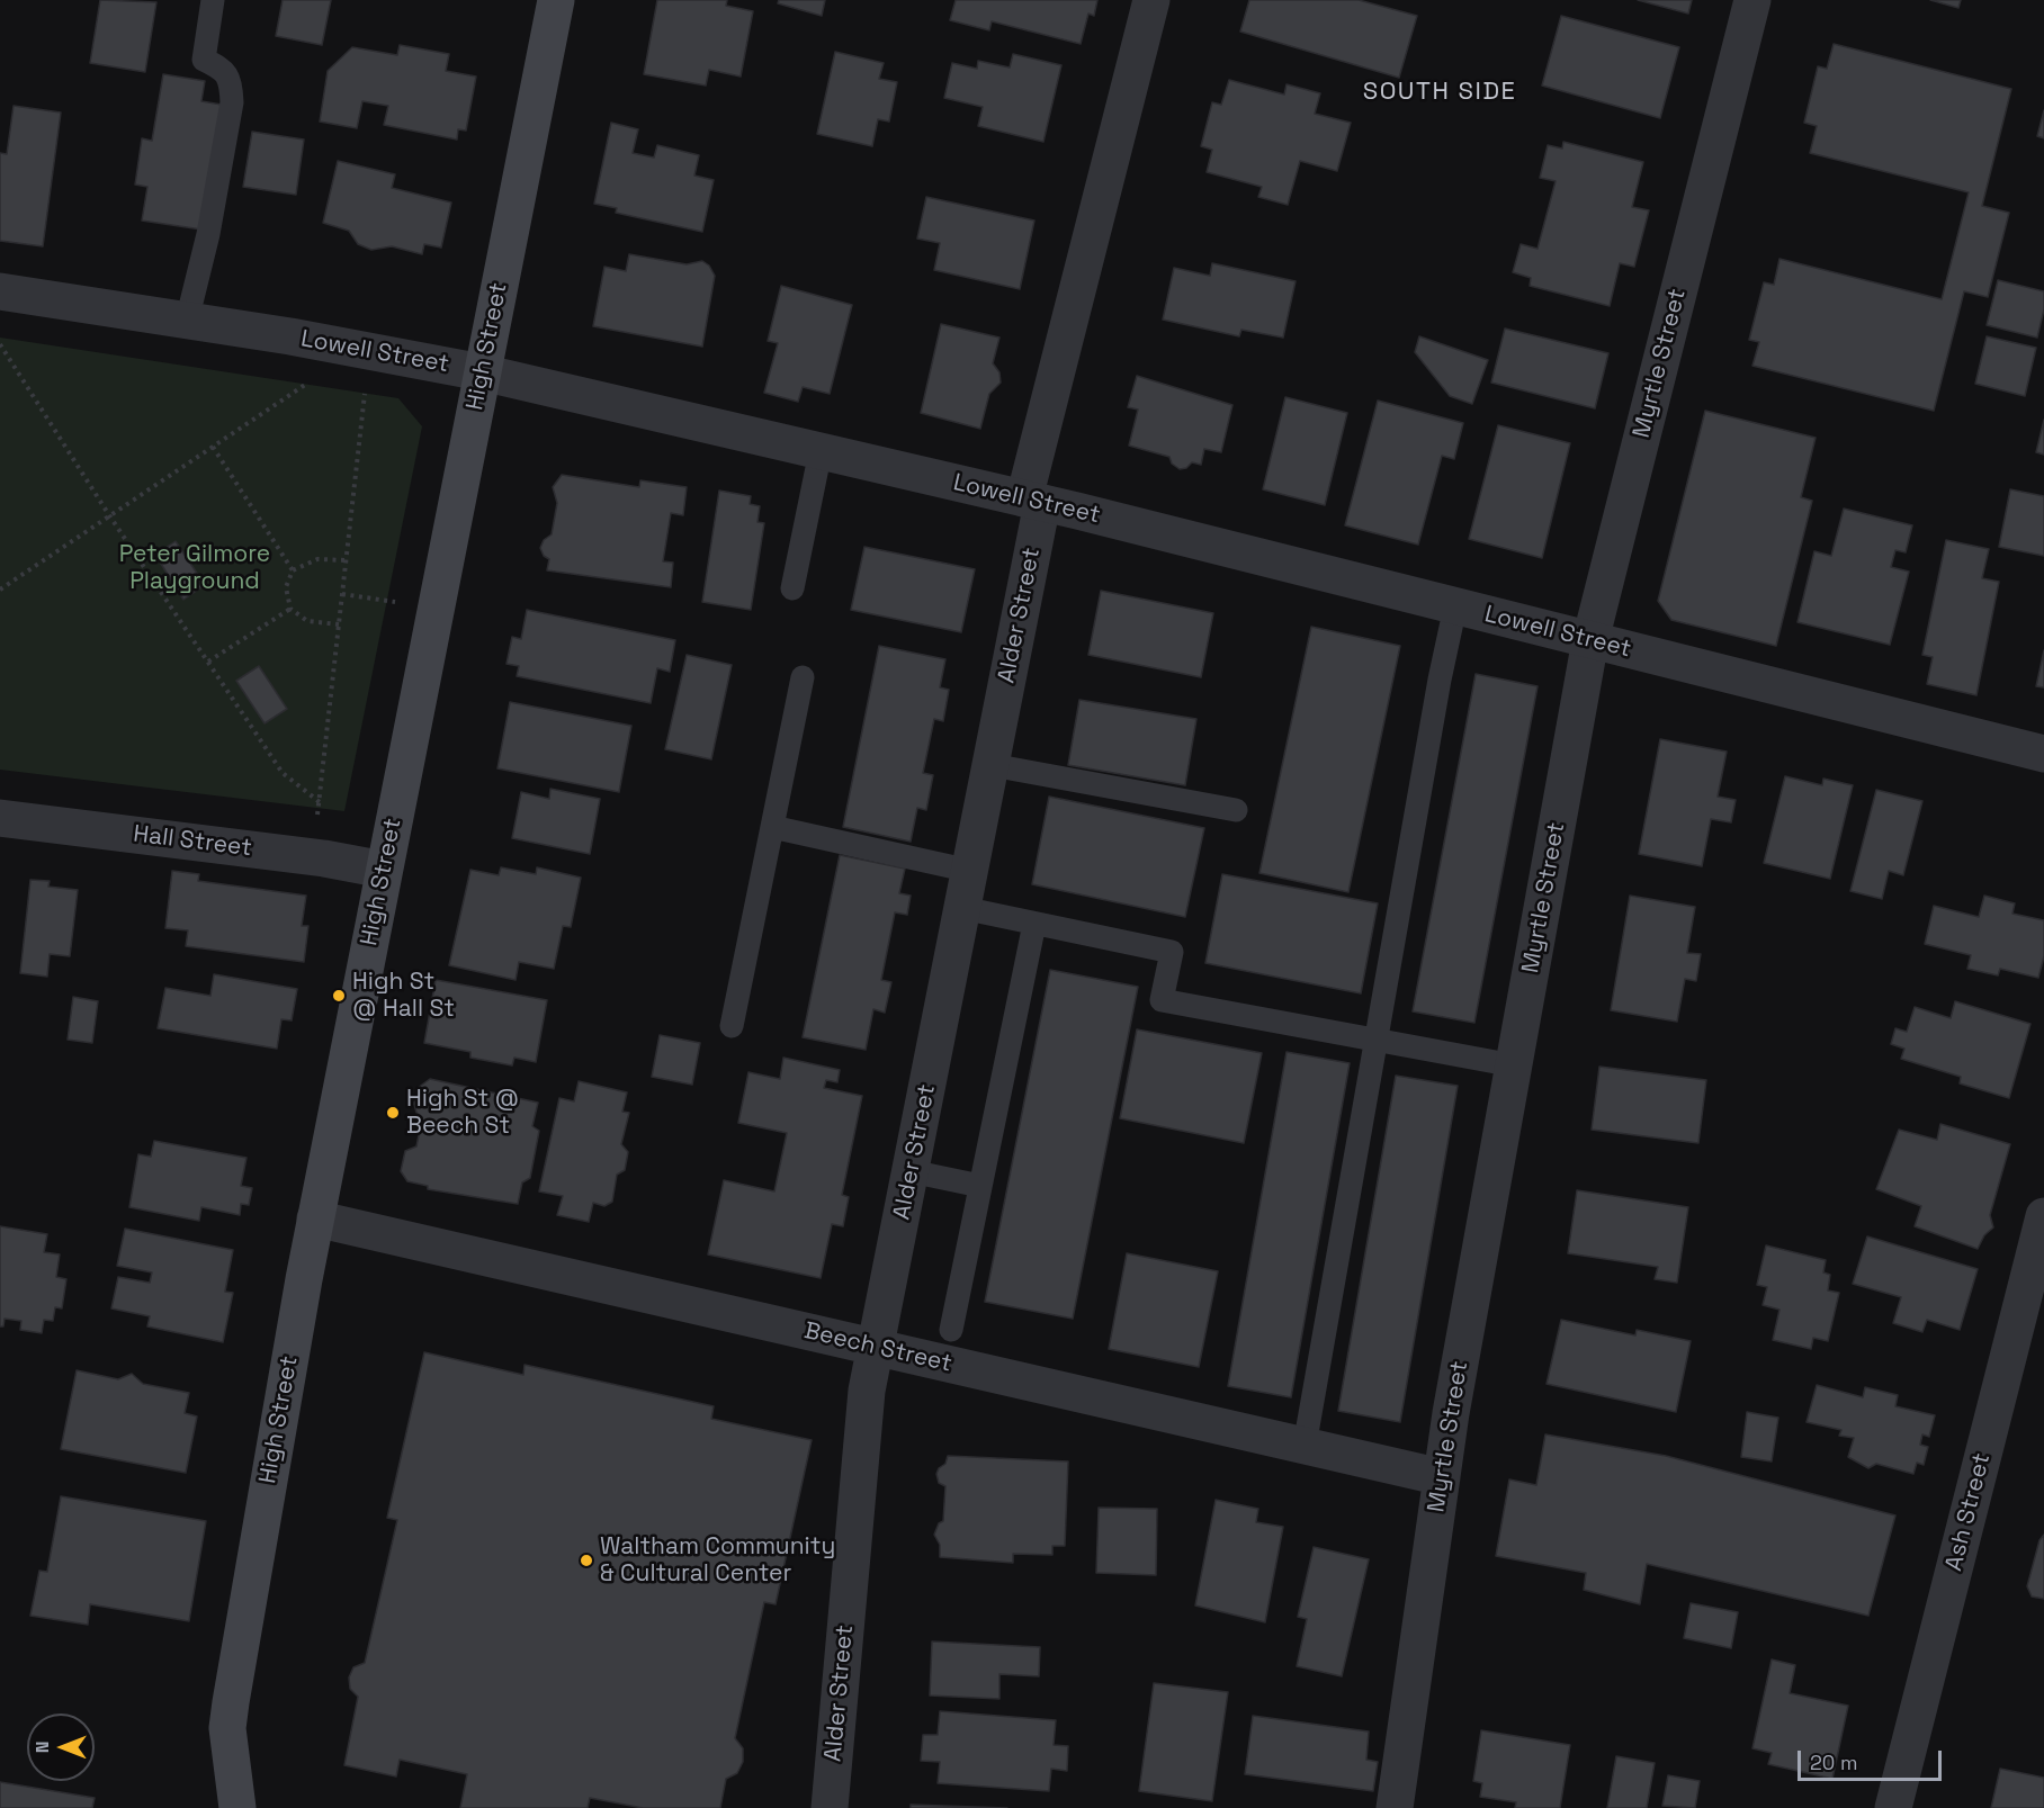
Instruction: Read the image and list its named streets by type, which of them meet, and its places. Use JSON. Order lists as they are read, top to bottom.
{
  "streets": {
    "main road": ["High Street"],
    "street": [
      "Lowell Street",
      "Myrtle Street",
      "Alder Street",
      "Hall Street",
      "Beech Street",
      "Ash Street"
    ]
  },
  "crossings": [
    ["High Street", "Lowell Street"],
    ["High Street", "Hall Street"],
    ["High Street", "Beech Street"],
    ["Lowell Street", "Myrtle Street"],
    ["Lowell Street", "Alder Street"],
    ["Myrtle Street", "Beech Street"],
    ["Alder Street", "Beech Street"]
  ],
  "districts": ["SOUTH SIDE"],
  "parks": ["Peter Gilmore Playground"],
  "places": ["High St @ Hall St", "High St @ Beech St", "Waltham Community & Cultural Center"],
  "scale_bar": "20 m",
  "north": "left"
}
